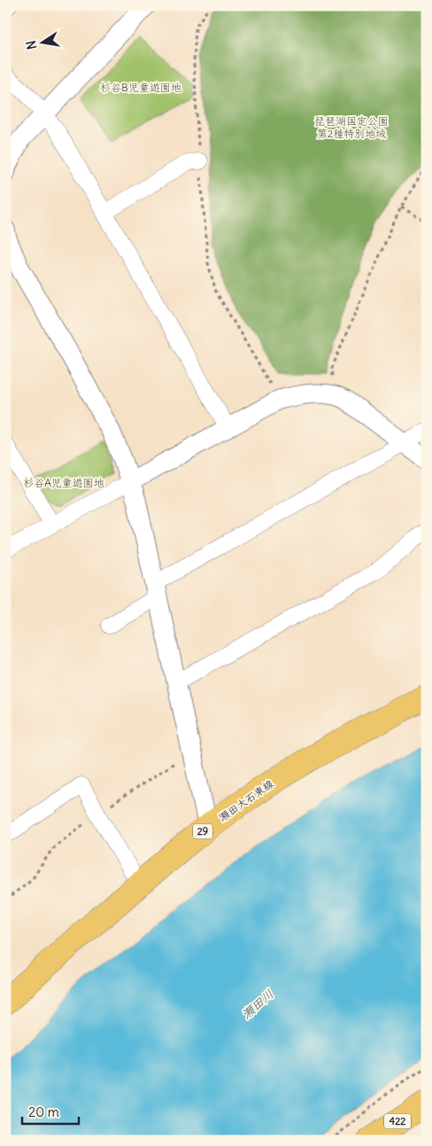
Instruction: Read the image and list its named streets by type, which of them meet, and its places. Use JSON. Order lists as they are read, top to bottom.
{
  "streets": {
    "main road": ["瀬田大石東線", "29", "422"]
  },
  "water": ["瀬田川"],
  "parks": ["杉谷B児童遊園地", "琵琶湖国定公園 第2種特別地域", "杉谷A児童遊園地"],
  "scale_bar": "20 m",
  "north": "left"
}
